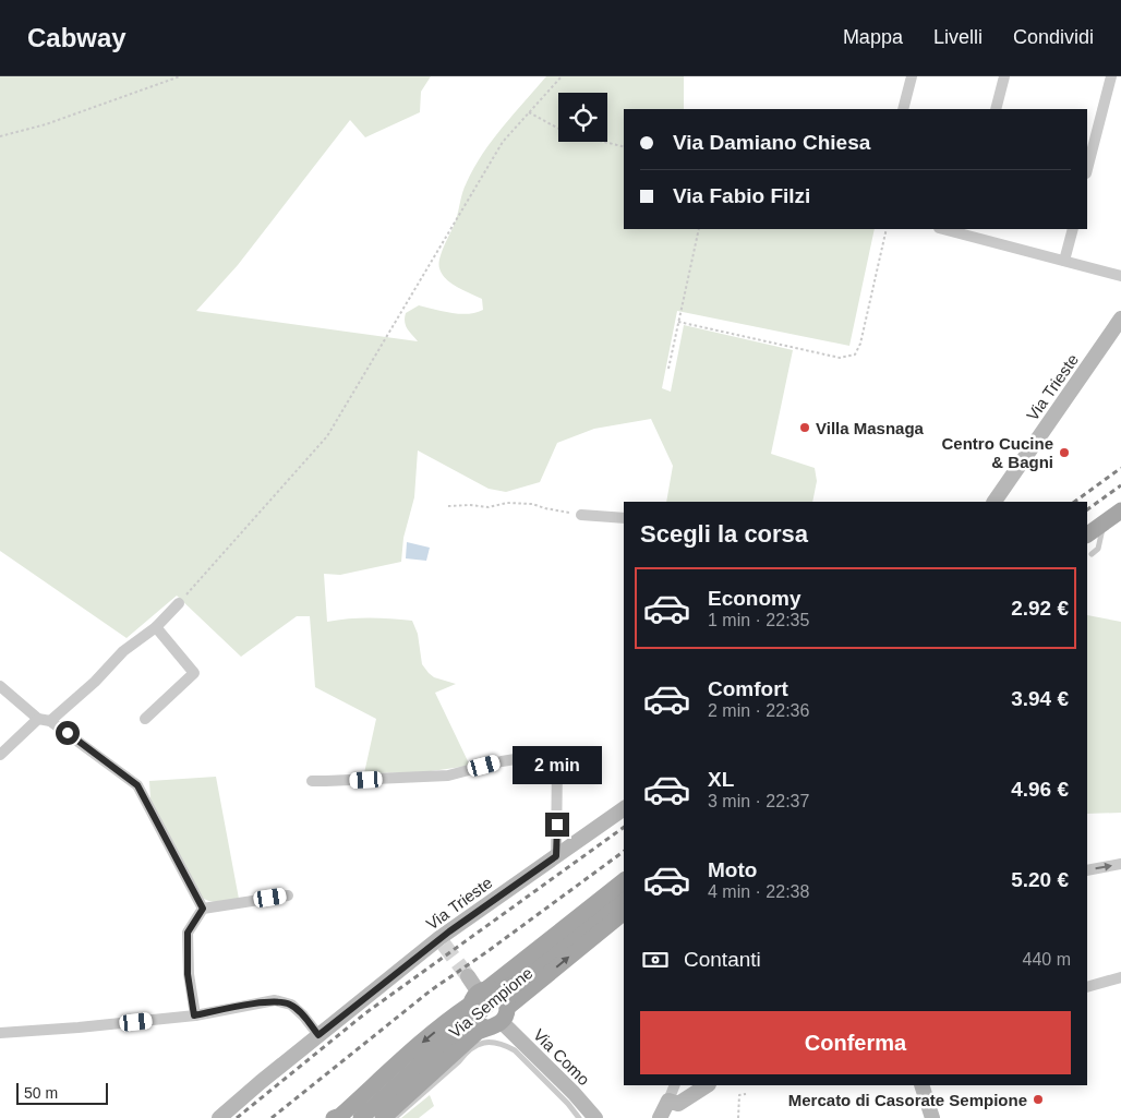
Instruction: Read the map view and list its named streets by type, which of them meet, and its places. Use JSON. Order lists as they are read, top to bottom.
{
  "streets": {
    "main road": ["Via Sempione"],
    "street": ["Via Trieste", "Via Como"]
  },
  "places": ["Villa Masnaga", "Centro Cucine & Bagni", "Mercato di Casorate Sempione"],
  "scale_bar": "50 m",
  "page": {
    "header": "Cabway",
    "nav": ["Mappa", "Livelli", "Condividi"],
    "banner": ["Via Damiano Chiesa", "Via Fabio Filzi"],
    "heading": "Scegli la corsa",
    "list": [
      {
        "name": "Economy",
        "note": "1 min · 22:35",
        "value": "2.92 €"
      },
      {
        "name": "Comfort",
        "note": "2 min · 22:36",
        "value": "3.94 €"
      },
      {
        "name": "XL",
        "note": "3 min · 22:37",
        "value": "4.96 €"
      },
      {
        "name": "Moto",
        "note": "4 min · 22:38",
        "value": "5.20 €"
      }
    ],
    "bubble": "2 min",
    "pay": ["Contanti", "440 m"],
    "buttons": "Conferma",
    "scale": "50 m"
  }
}
